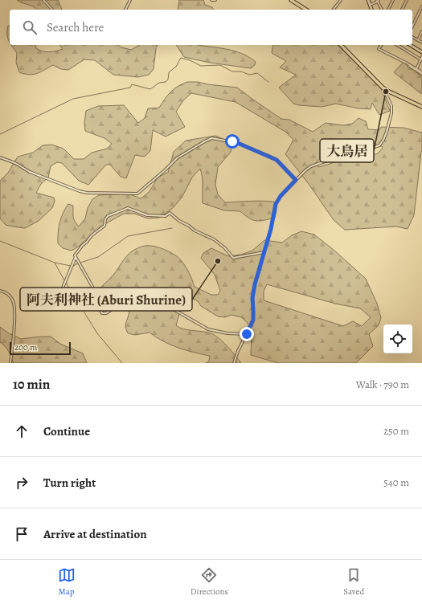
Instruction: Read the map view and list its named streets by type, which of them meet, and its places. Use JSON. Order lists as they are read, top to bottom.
{
  "places": ["大鳥居", "阿夫利神社 (Aburi Shurine)"],
  "scale_bar": "200 m",
  "page": {
    "search": "Search here",
    "scale": "200 m",
    "heading": ["10 min", "Walk · 790 m"],
    "list": [
      ["Continue", "250 m"],
      ["Turn right", "540 m"],
      "Arrive at destination"
    ],
    "nav": ["Map", "Directions", "Saved"]
  }
}
